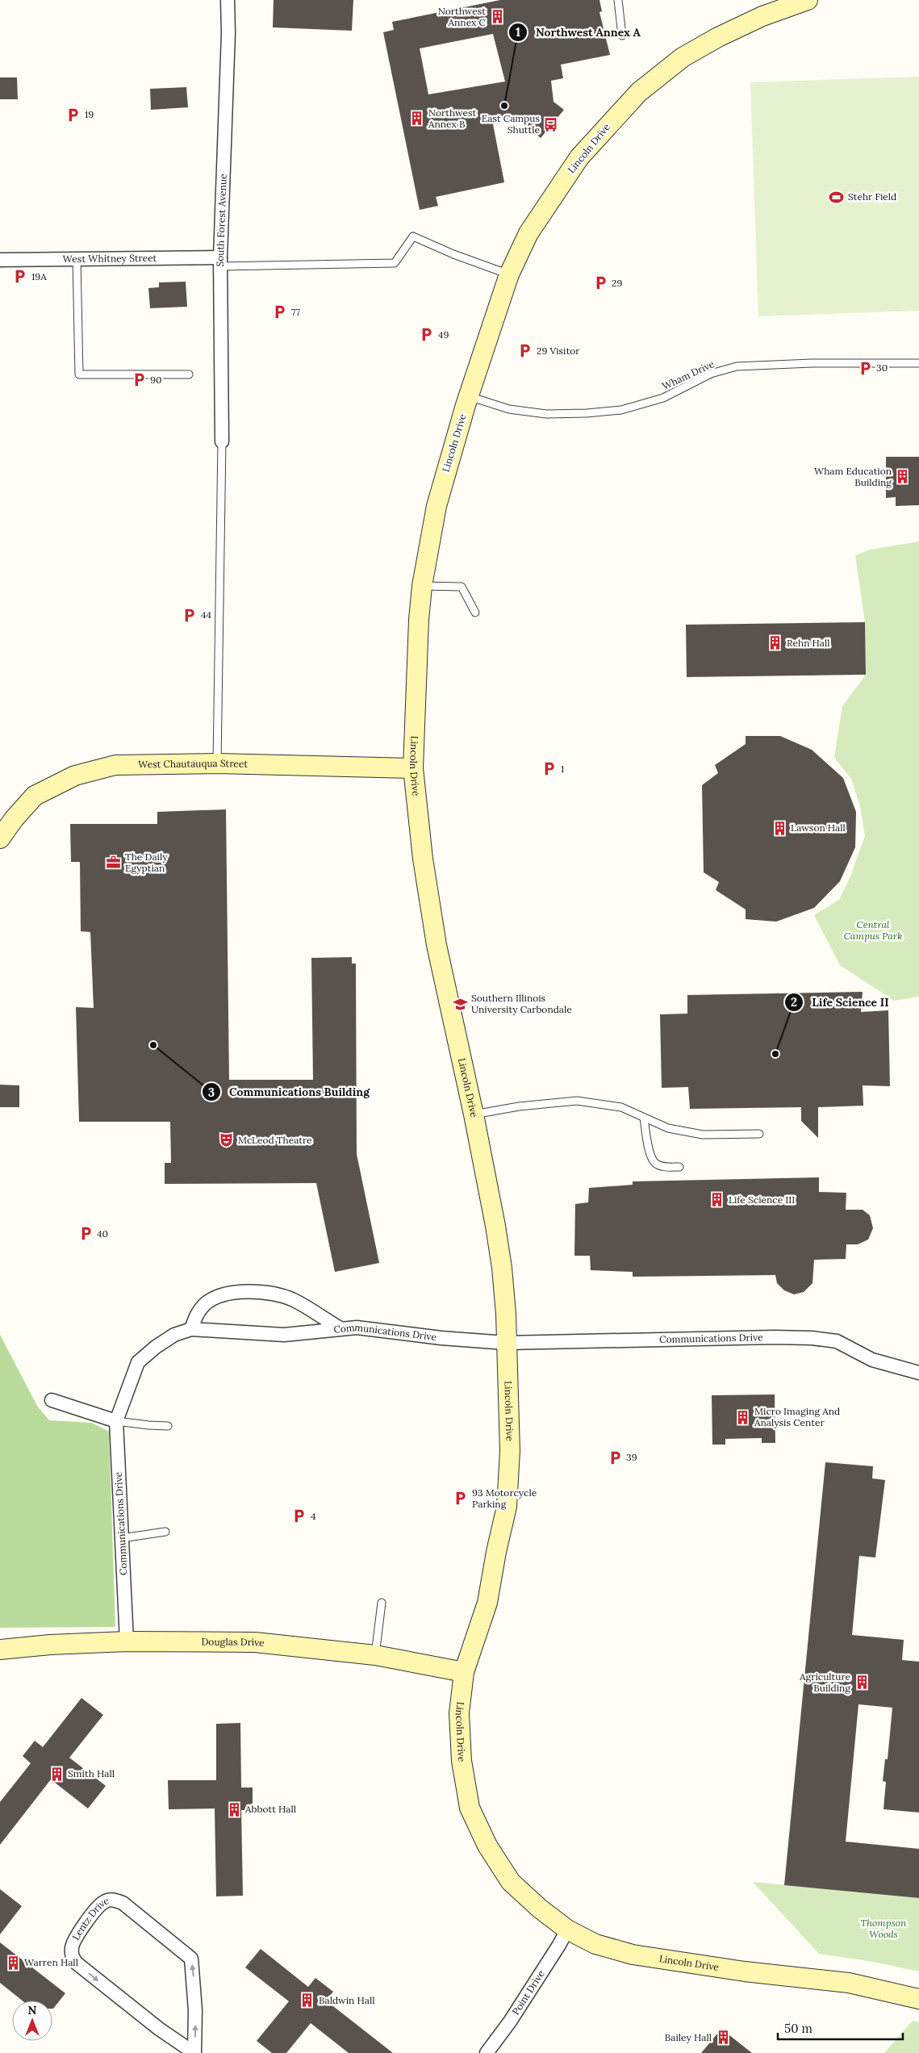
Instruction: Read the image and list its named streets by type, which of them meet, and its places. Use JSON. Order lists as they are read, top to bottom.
{
  "streets": {
    "street": [
      "Lincoln Drive",
      "South Forest Avenue",
      "West Whitney Street",
      "West Chautauqua Street",
      "Communications Drive",
      "Douglas Drive",
      "Lentz Drive",
      "Point Drive"
    ],
    "lane": ["Wham Drive"]
  },
  "crossings": [
    ["Lincoln Drive", "Wham Drive"],
    ["Lincoln Drive", "West Chautauqua Street"],
    ["Lincoln Drive", "Communications Drive"],
    ["Lincoln Drive", "Douglas Drive"],
    ["Lincoln Drive", "Point Drive"],
    ["South Forest Avenue", "West Whitney Street"],
    ["Communications Drive", "Douglas Drive"]
  ],
  "parks": ["Central Campus Park", "Thompson Woods"],
  "places": {
    "building": [
      "Northwest Annex C",
      "Northwest Annex B",
      "Wham Education Building",
      "Rehn Hall",
      "Lawson Hall",
      "Life Science III",
      "Micro Imaging And Analysis Center",
      "Agriculture Building",
      "Smith Hall",
      "Abbott Hall",
      "Warren Hall",
      "Baldwin Hall",
      "Bailey Hall"
    ],
    "other": ["Northwest Annex A", "Communications Building", "Life Science II"],
    "parking": [
      "19",
      "19A",
      "29",
      "77",
      "49",
      "29 Visitor",
      "30",
      "90",
      "44",
      "1",
      "40",
      "39",
      "93 Motorcycle Parking",
      "4"
    ],
    "bus stop": ["East Campus Shuttle"],
    "sports": ["Stehr Field"],
    "office": ["The Daily Egyptian"],
    "school or university": ["Southern Illinois University Carbondale"],
    "theatre": ["McLeod Theatre"]
  },
  "scale_bar": "50 m",
  "north": "top"
}
